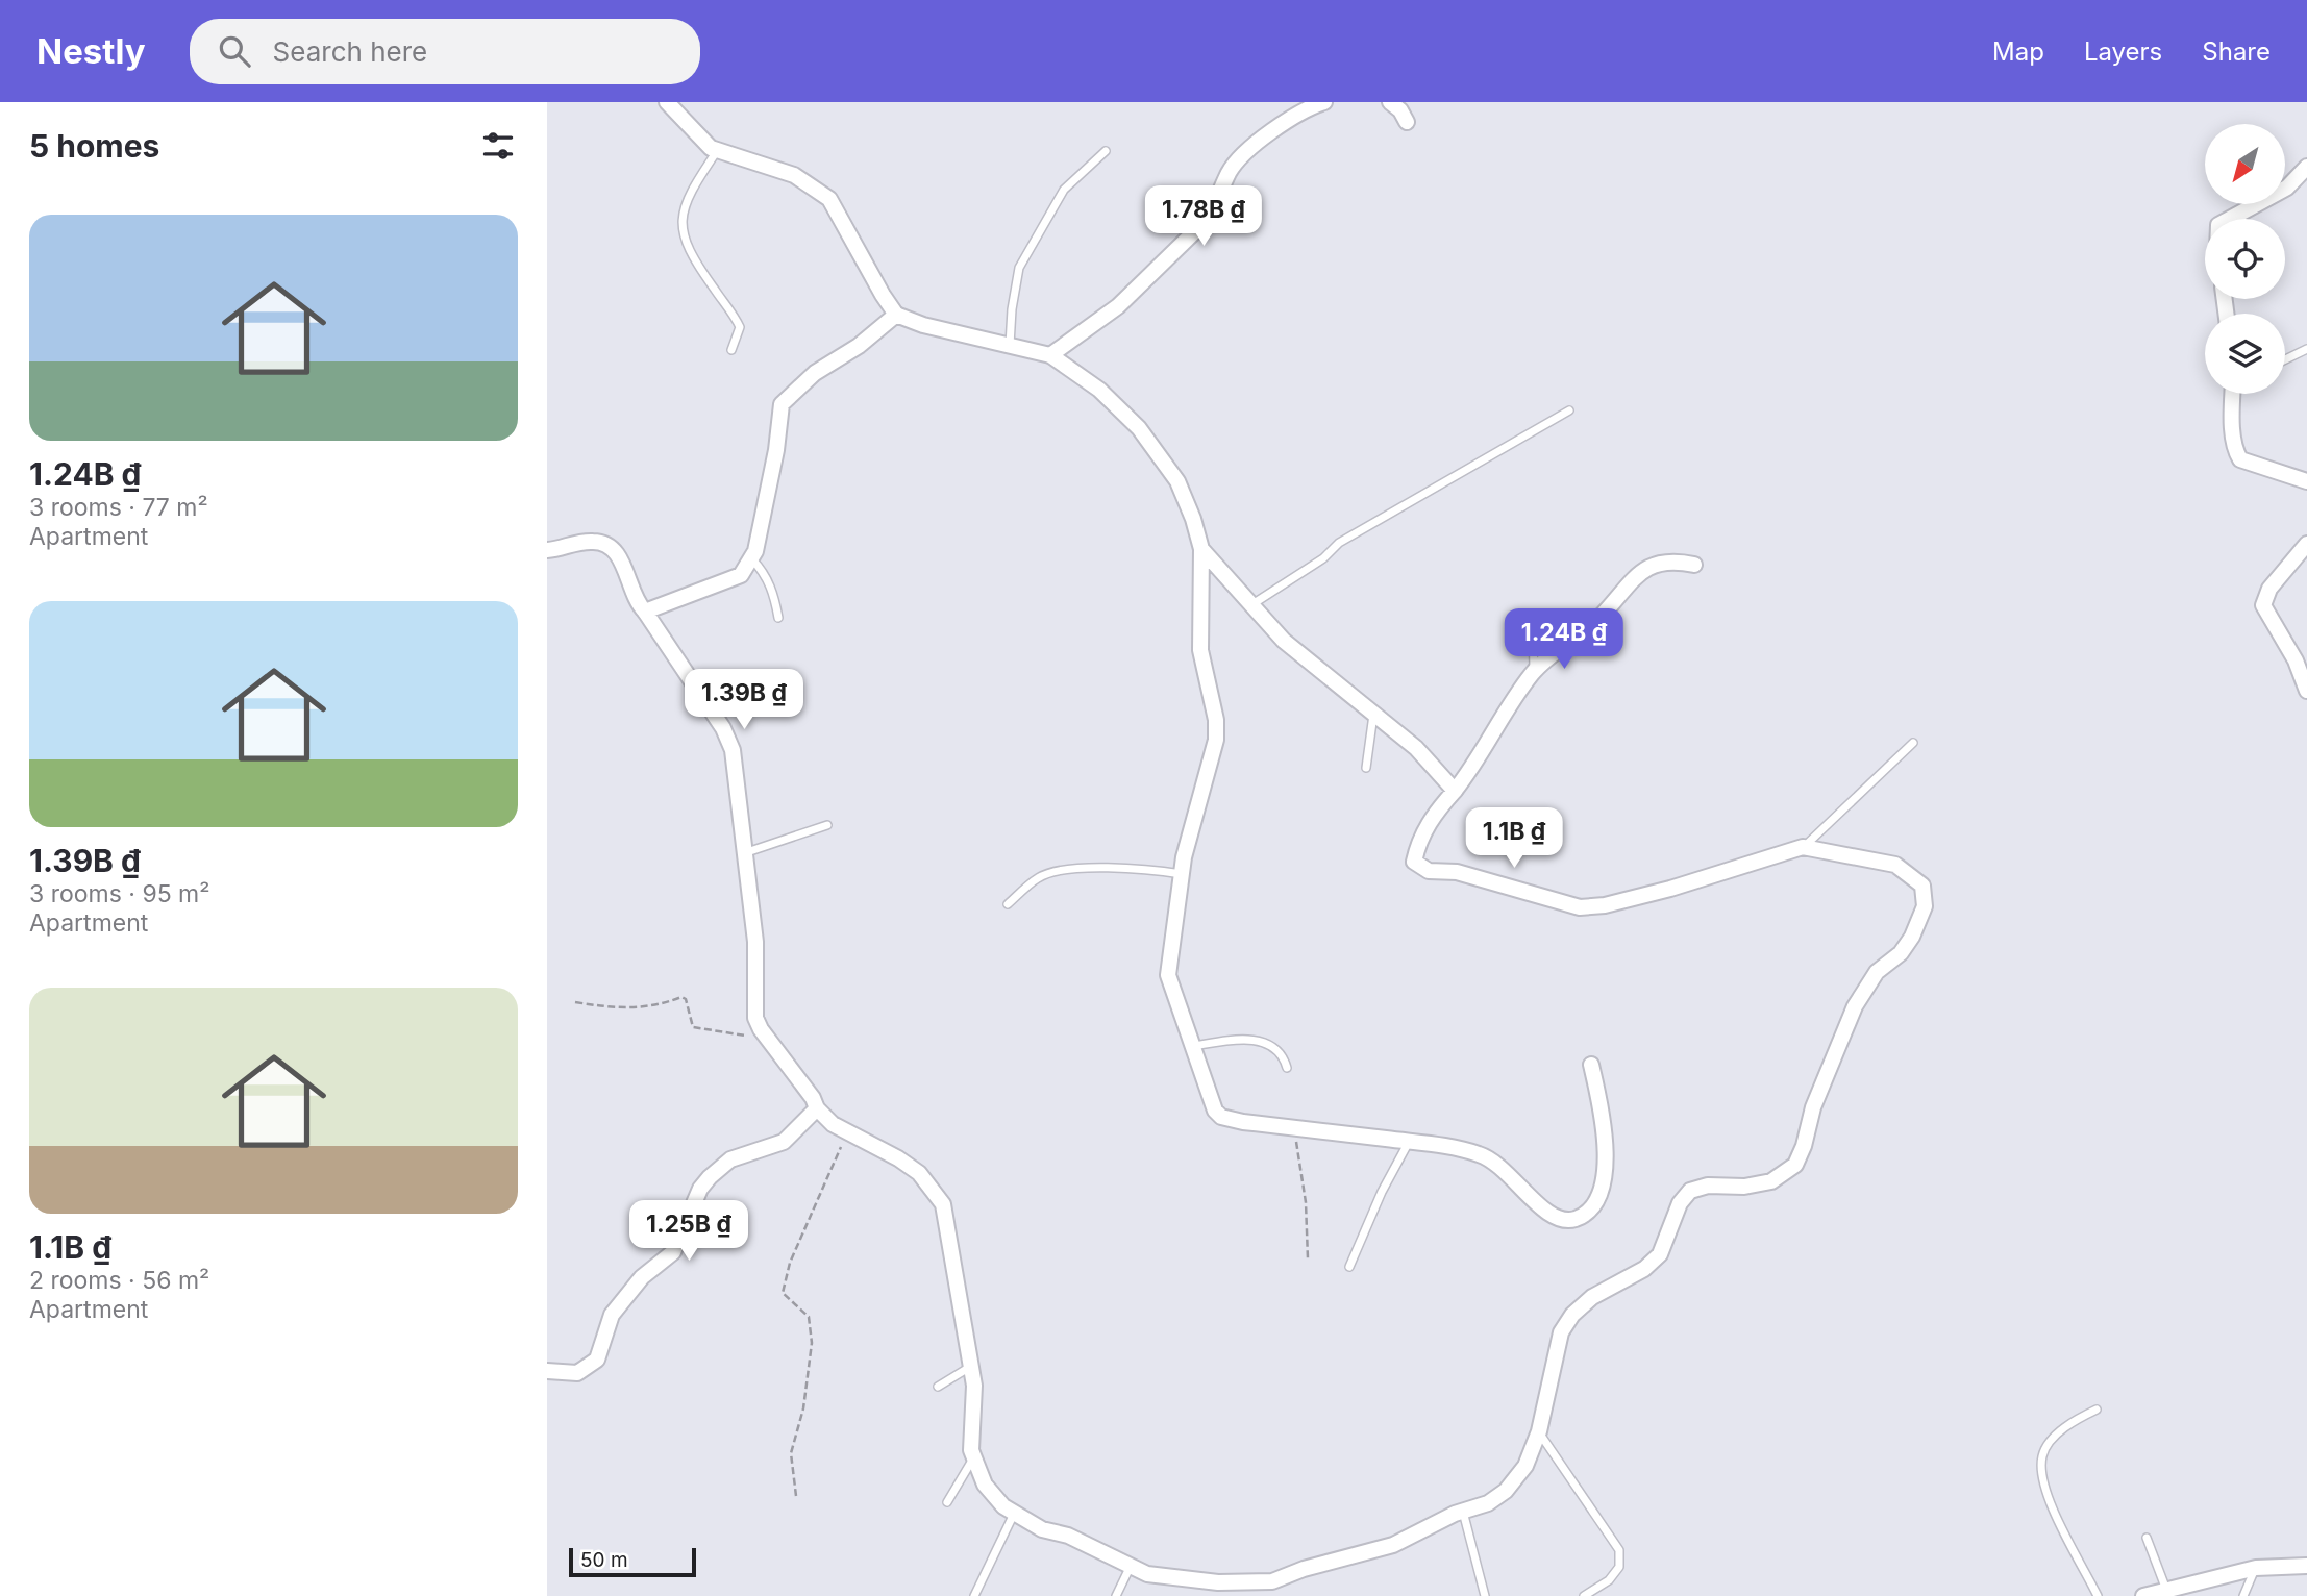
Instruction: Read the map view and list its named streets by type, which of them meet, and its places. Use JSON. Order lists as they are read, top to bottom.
{
  "scale_bar": "50 m",
  "north": "bottom left",
  "page": {
    "header": "Nestly",
    "search": "Search here",
    "nav": ["Map", "Layers", "Share"],
    "heading": "5 homes",
    "price": [
      "1.78B ₫",
      "1.24B ₫",
      "1.39B ₫",
      "1.1B ₫",
      "1.25B ₫"
    ],
    "list": [
      {
        "name": "1.24B ₫",
        "note": "3 rooms · 77 m² · Apartment"
      },
      {
        "name": "1.39B ₫",
        "note": "3 rooms · 95 m² · Apartment"
      },
      {
        "name": "1.1B ₫",
        "note": "2 rooms · 56 m² · Apartment"
      }
    ],
    "scale": "50 m"
  }
}
